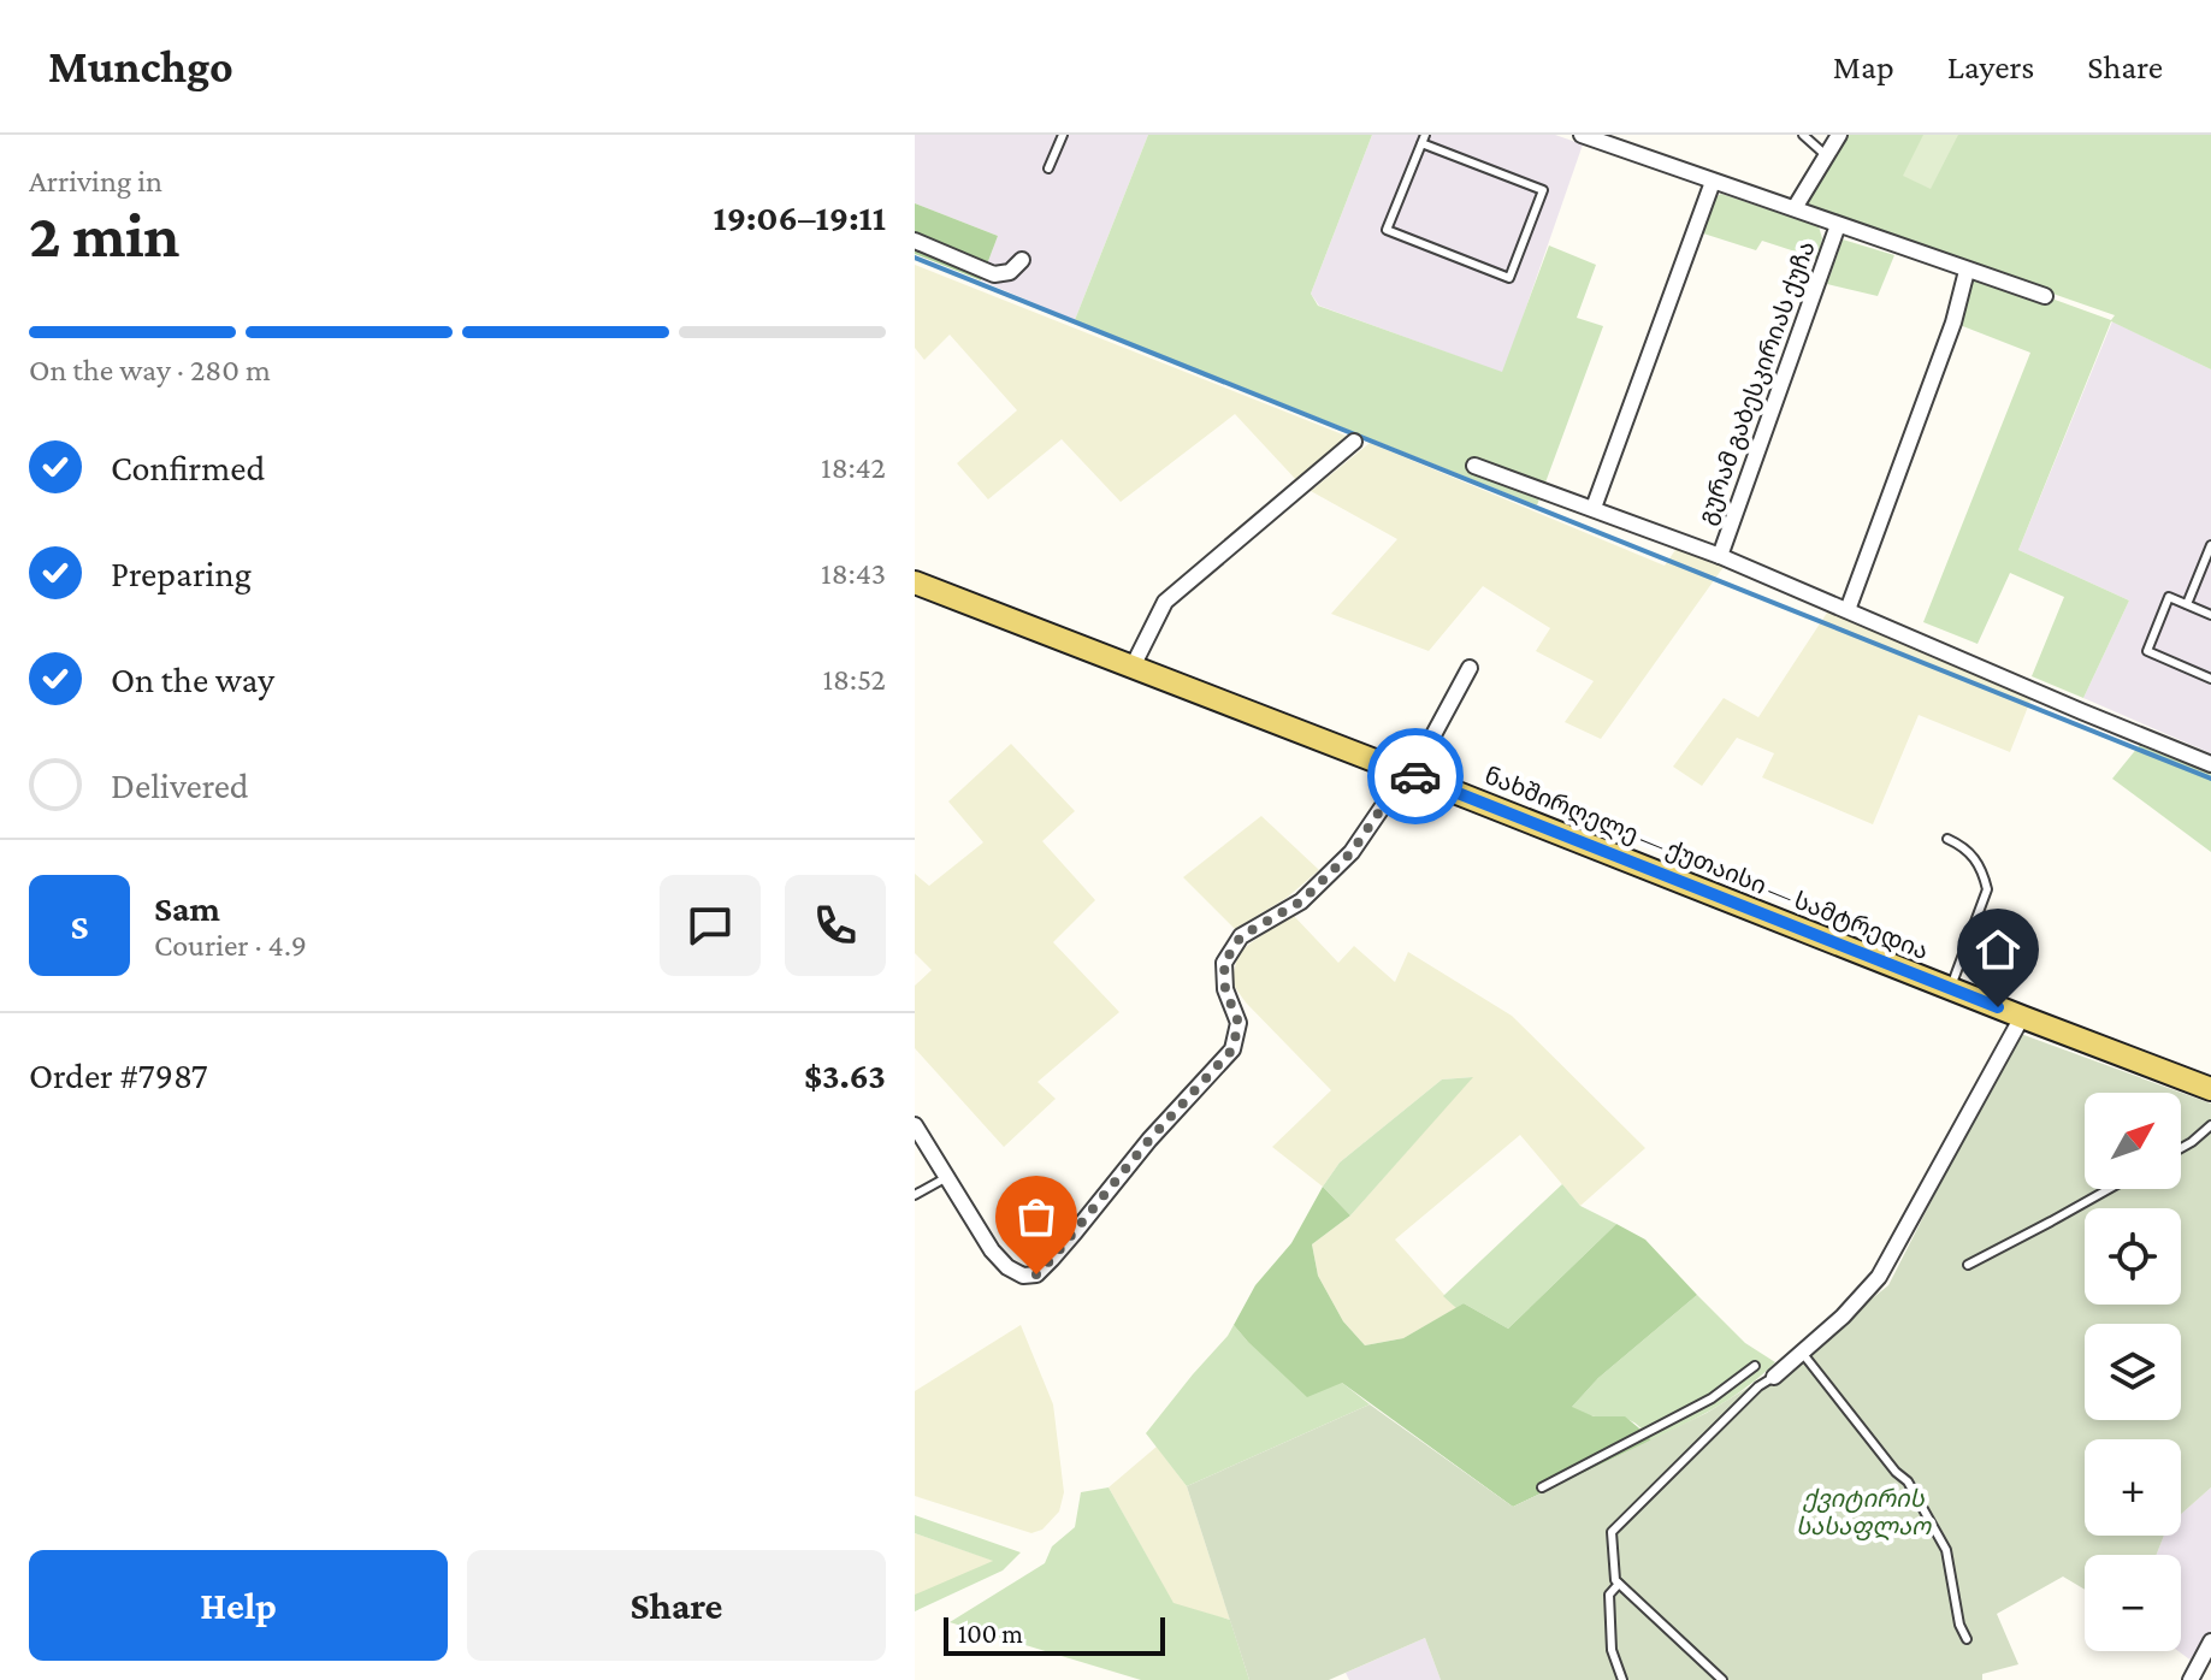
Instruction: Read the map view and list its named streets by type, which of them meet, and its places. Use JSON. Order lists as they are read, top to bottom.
{
  "streets": {
    "main road": ["ნახშირღელე — ქუთაისი — სამტრედია"],
    "street": ["გურამ გაბესკირიას ქუჩა"]
  },
  "parks": ["ქვიტირის სასაფლაო"],
  "scale_bar": "100 m",
  "north": "top right",
  "page": {
    "header": "Munchgo",
    "nav": ["Map", "Layers", "Share"],
    "heading": ["2 min", "Arriving in", "19:06–19:11"],
    "panel": [
      "Sam",
      "Courier · 4.9",
      "Order #7987",
      "$3.63"
    ],
    "bar": "On the way · 280 m",
    "list": [
      ["Confirmed", "18:42"],
      ["Preparing", "18:43"],
      ["On the way", "18:52"],
      "Delivered"
    ],
    "round": "S",
    "map_buttons": ["+", "−"],
    "buttons": ["Help", "Share"],
    "scale": "100 m"
  }
}
